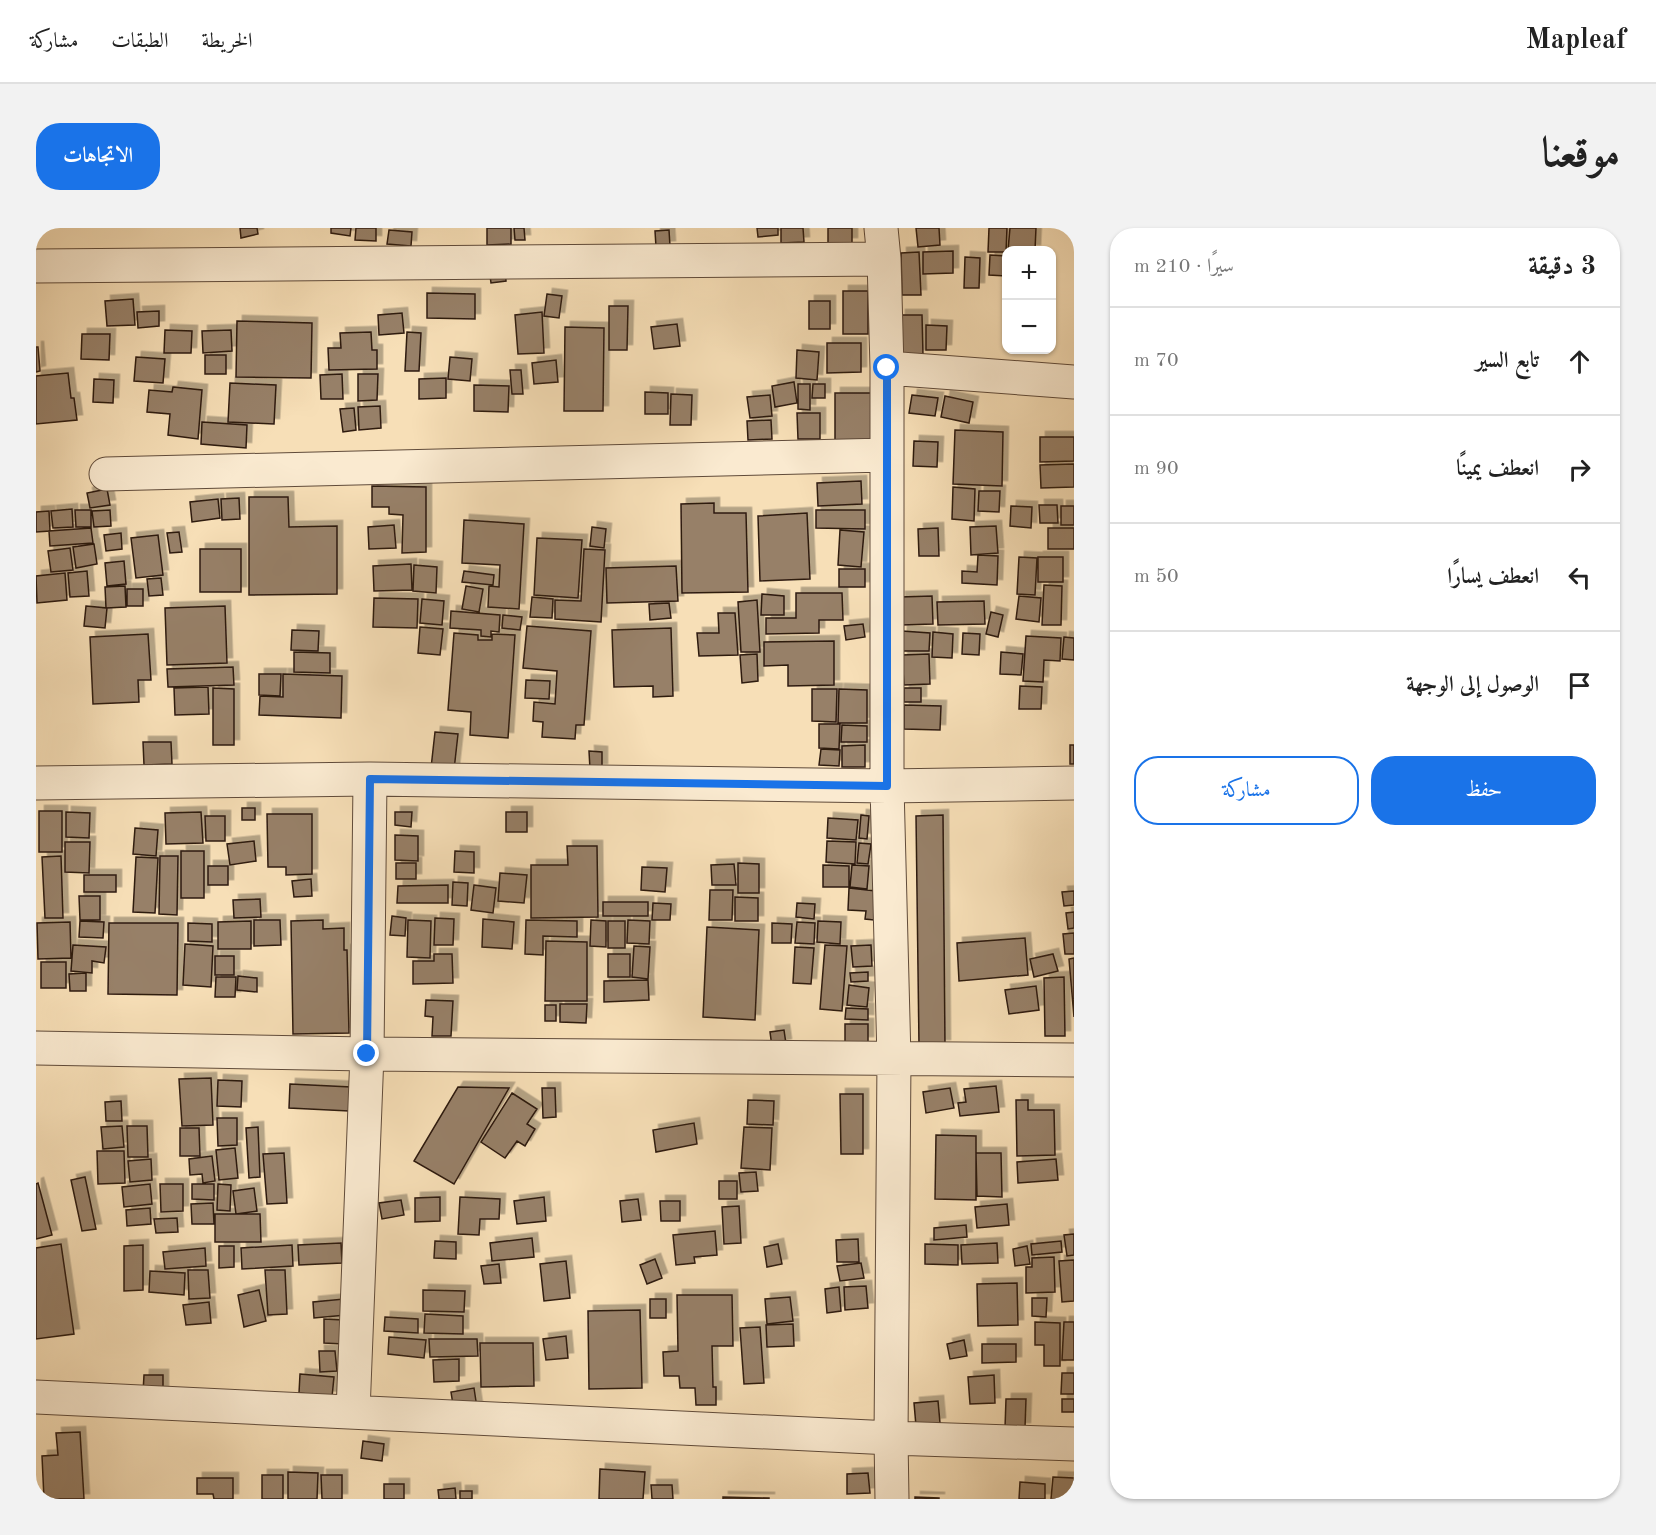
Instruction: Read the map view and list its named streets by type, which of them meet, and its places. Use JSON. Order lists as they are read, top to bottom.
{
  "page": {
    "header": "Mapleaf",
    "nav": ["الخريطة", "الطبقات", "مشاركة"],
    "title": "موقعنا",
    "buttons": [
      "الاتجاهات",
      ["حفظ", "مشاركة"]
    ],
    "heading": ["3 دقيقة", "سيرًا · 210 m"],
    "map_buttons": ["+", "−"],
    "list": [
      ["تابع السير", "70 m"],
      ["انعطف يمينًا", "90 m"],
      ["انعطف يسارًا", "50 m"],
      "الوصول إلى الوجهة"
    ]
  }
}
